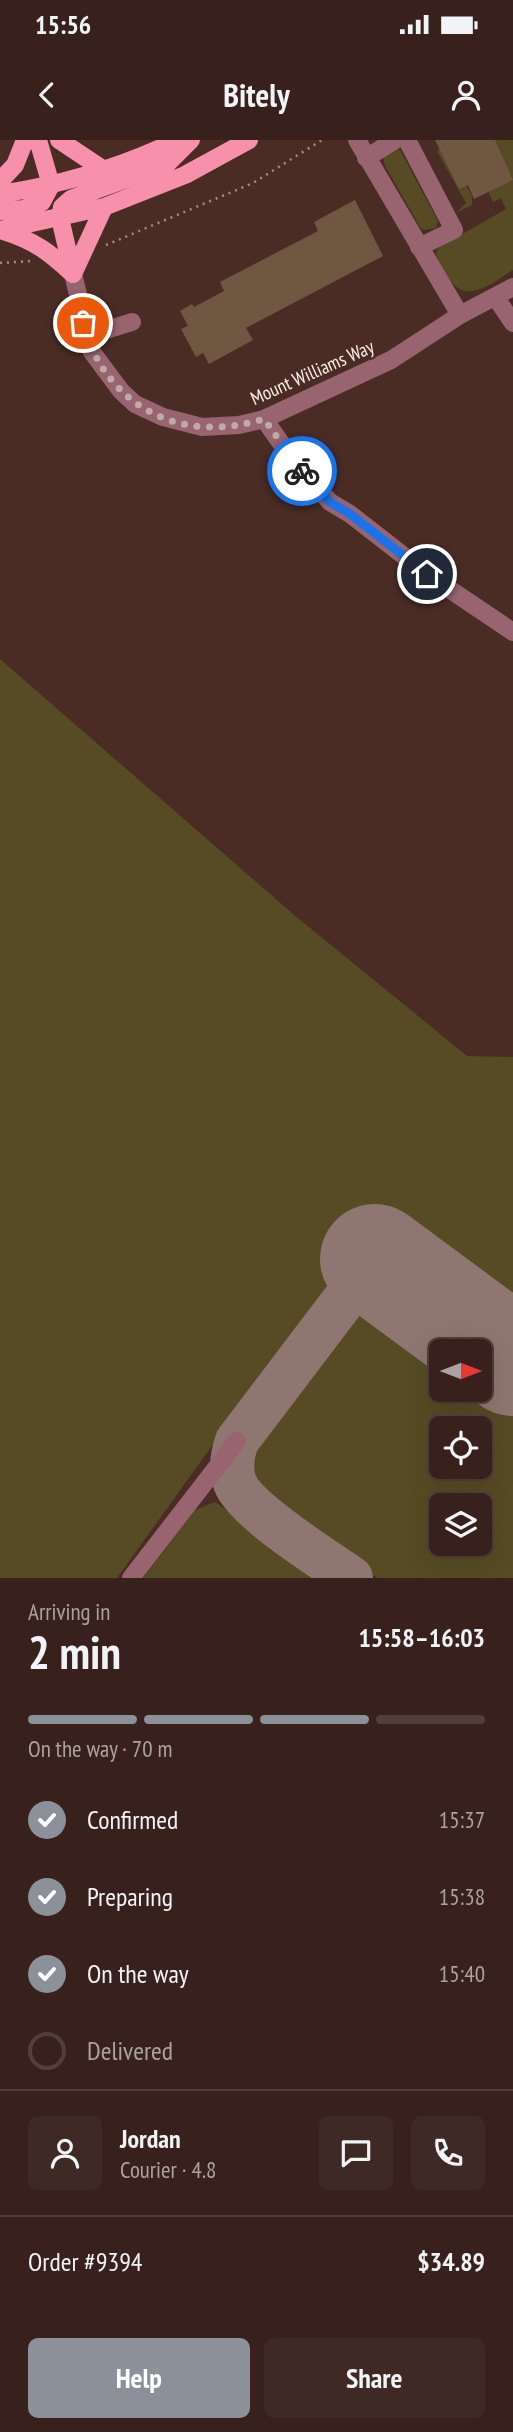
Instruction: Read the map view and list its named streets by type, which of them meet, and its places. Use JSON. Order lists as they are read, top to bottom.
{
  "streets": {
    "street": ["Mount Williams Way"]
  },
  "north": "right",
  "page": {
    "status": "15:56",
    "header": "Bitely",
    "heading": ["2 min", "Arriving in", "15:58–16:03"],
    "panel": [
      "Jordan",
      "Courier · 4.8",
      "Order #9394",
      "$34.89"
    ],
    "bar": "On the way · 70 m",
    "list": [
      ["Confirmed", "15:37"],
      ["Preparing", "15:38"],
      ["On the way", "15:40"],
      "Delivered"
    ],
    "buttons": ["Help", "Share"]
  }
}
